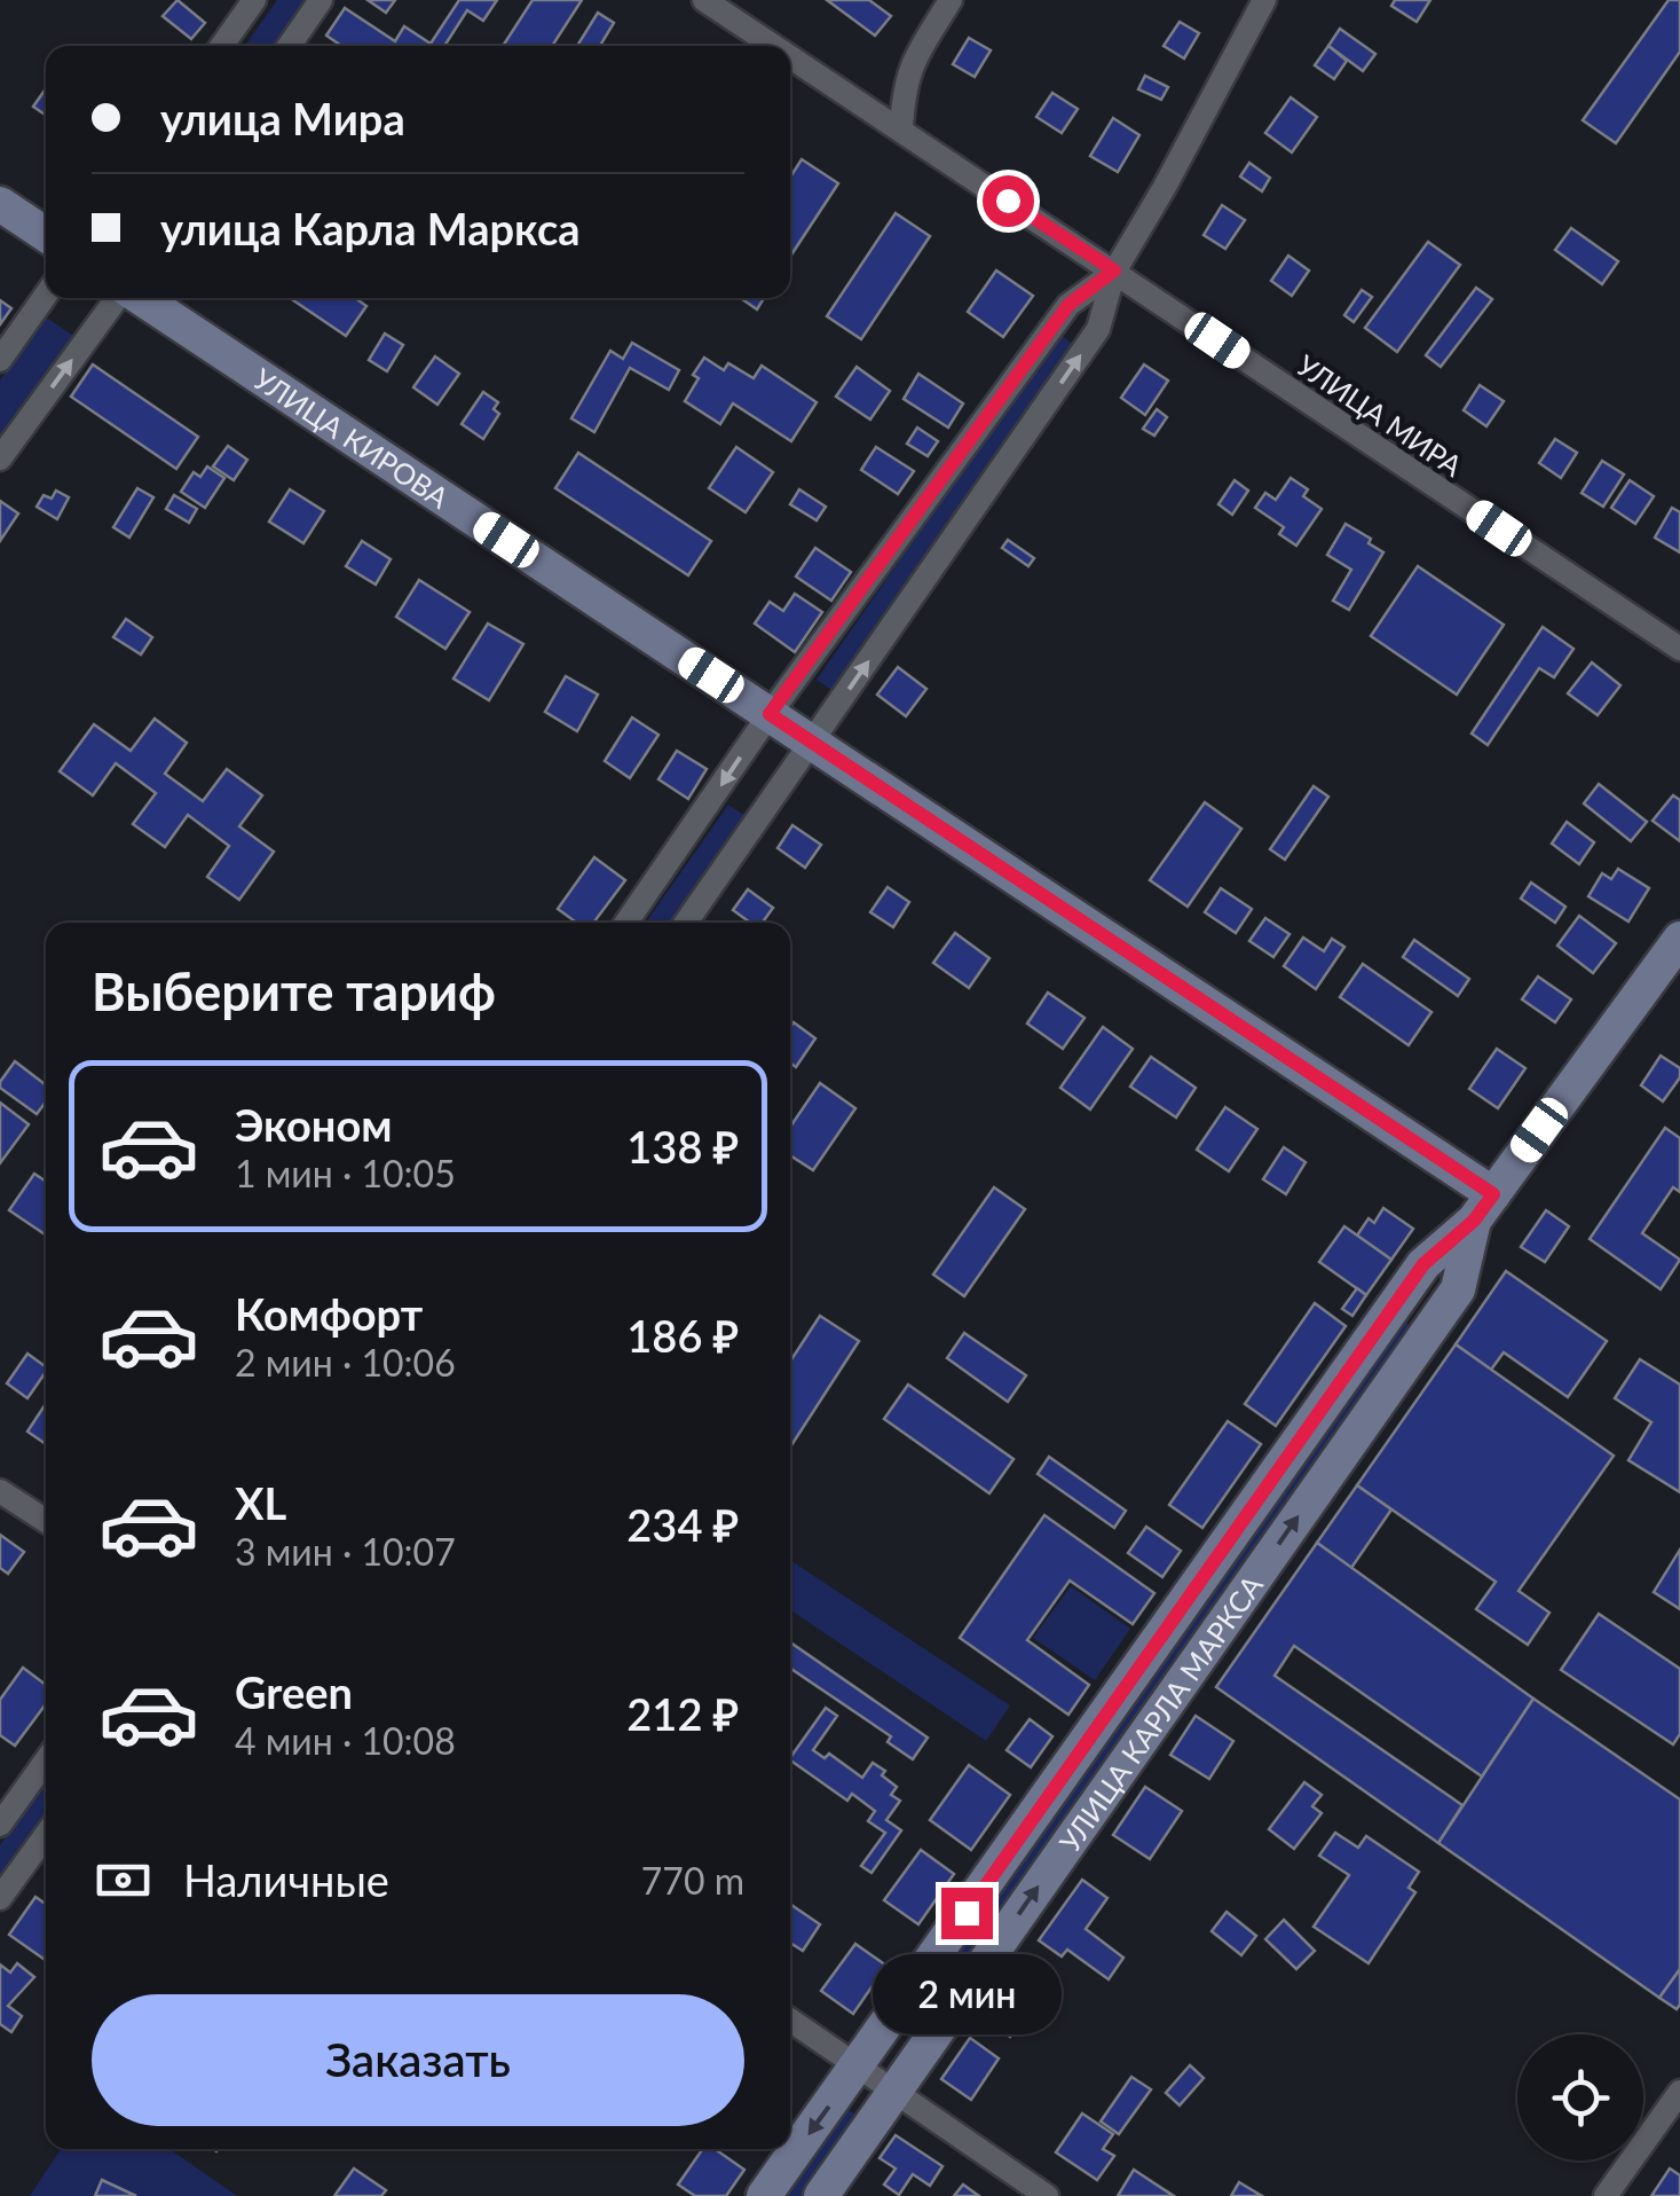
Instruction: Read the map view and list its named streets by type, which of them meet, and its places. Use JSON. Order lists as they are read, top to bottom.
{
  "streets": {
    "main road": ["УЛИЦА КИРОВА", "УЛИЦА КАРЛА МАРКСА"],
    "street": ["УЛИЦА МИРА"]
  },
  "crossings": [
    ["УЛИЦА КИРОВА", "УЛИЦА КАРЛА МАРКСА"]
  ],
  "page": {
    "banner": ["улица Мира", "улица Карла Маркса"],
    "heading": "Выберите тариф",
    "list": [
      {
        "name": "Эконом",
        "note": "1 мин · 10:05",
        "value": "138 ₽"
      },
      {
        "name": "Комфорт",
        "note": "2 мин · 10:06",
        "value": "186 ₽"
      },
      {
        "name": "XL",
        "note": "3 мин · 10:07",
        "value": "234 ₽"
      },
      {
        "name": "Green",
        "note": "4 мин · 10:08",
        "value": "212 ₽"
      }
    ],
    "pay": ["Наличные", "770 m"],
    "bubble": "2 мин",
    "buttons": "Заказать"
  }
}
